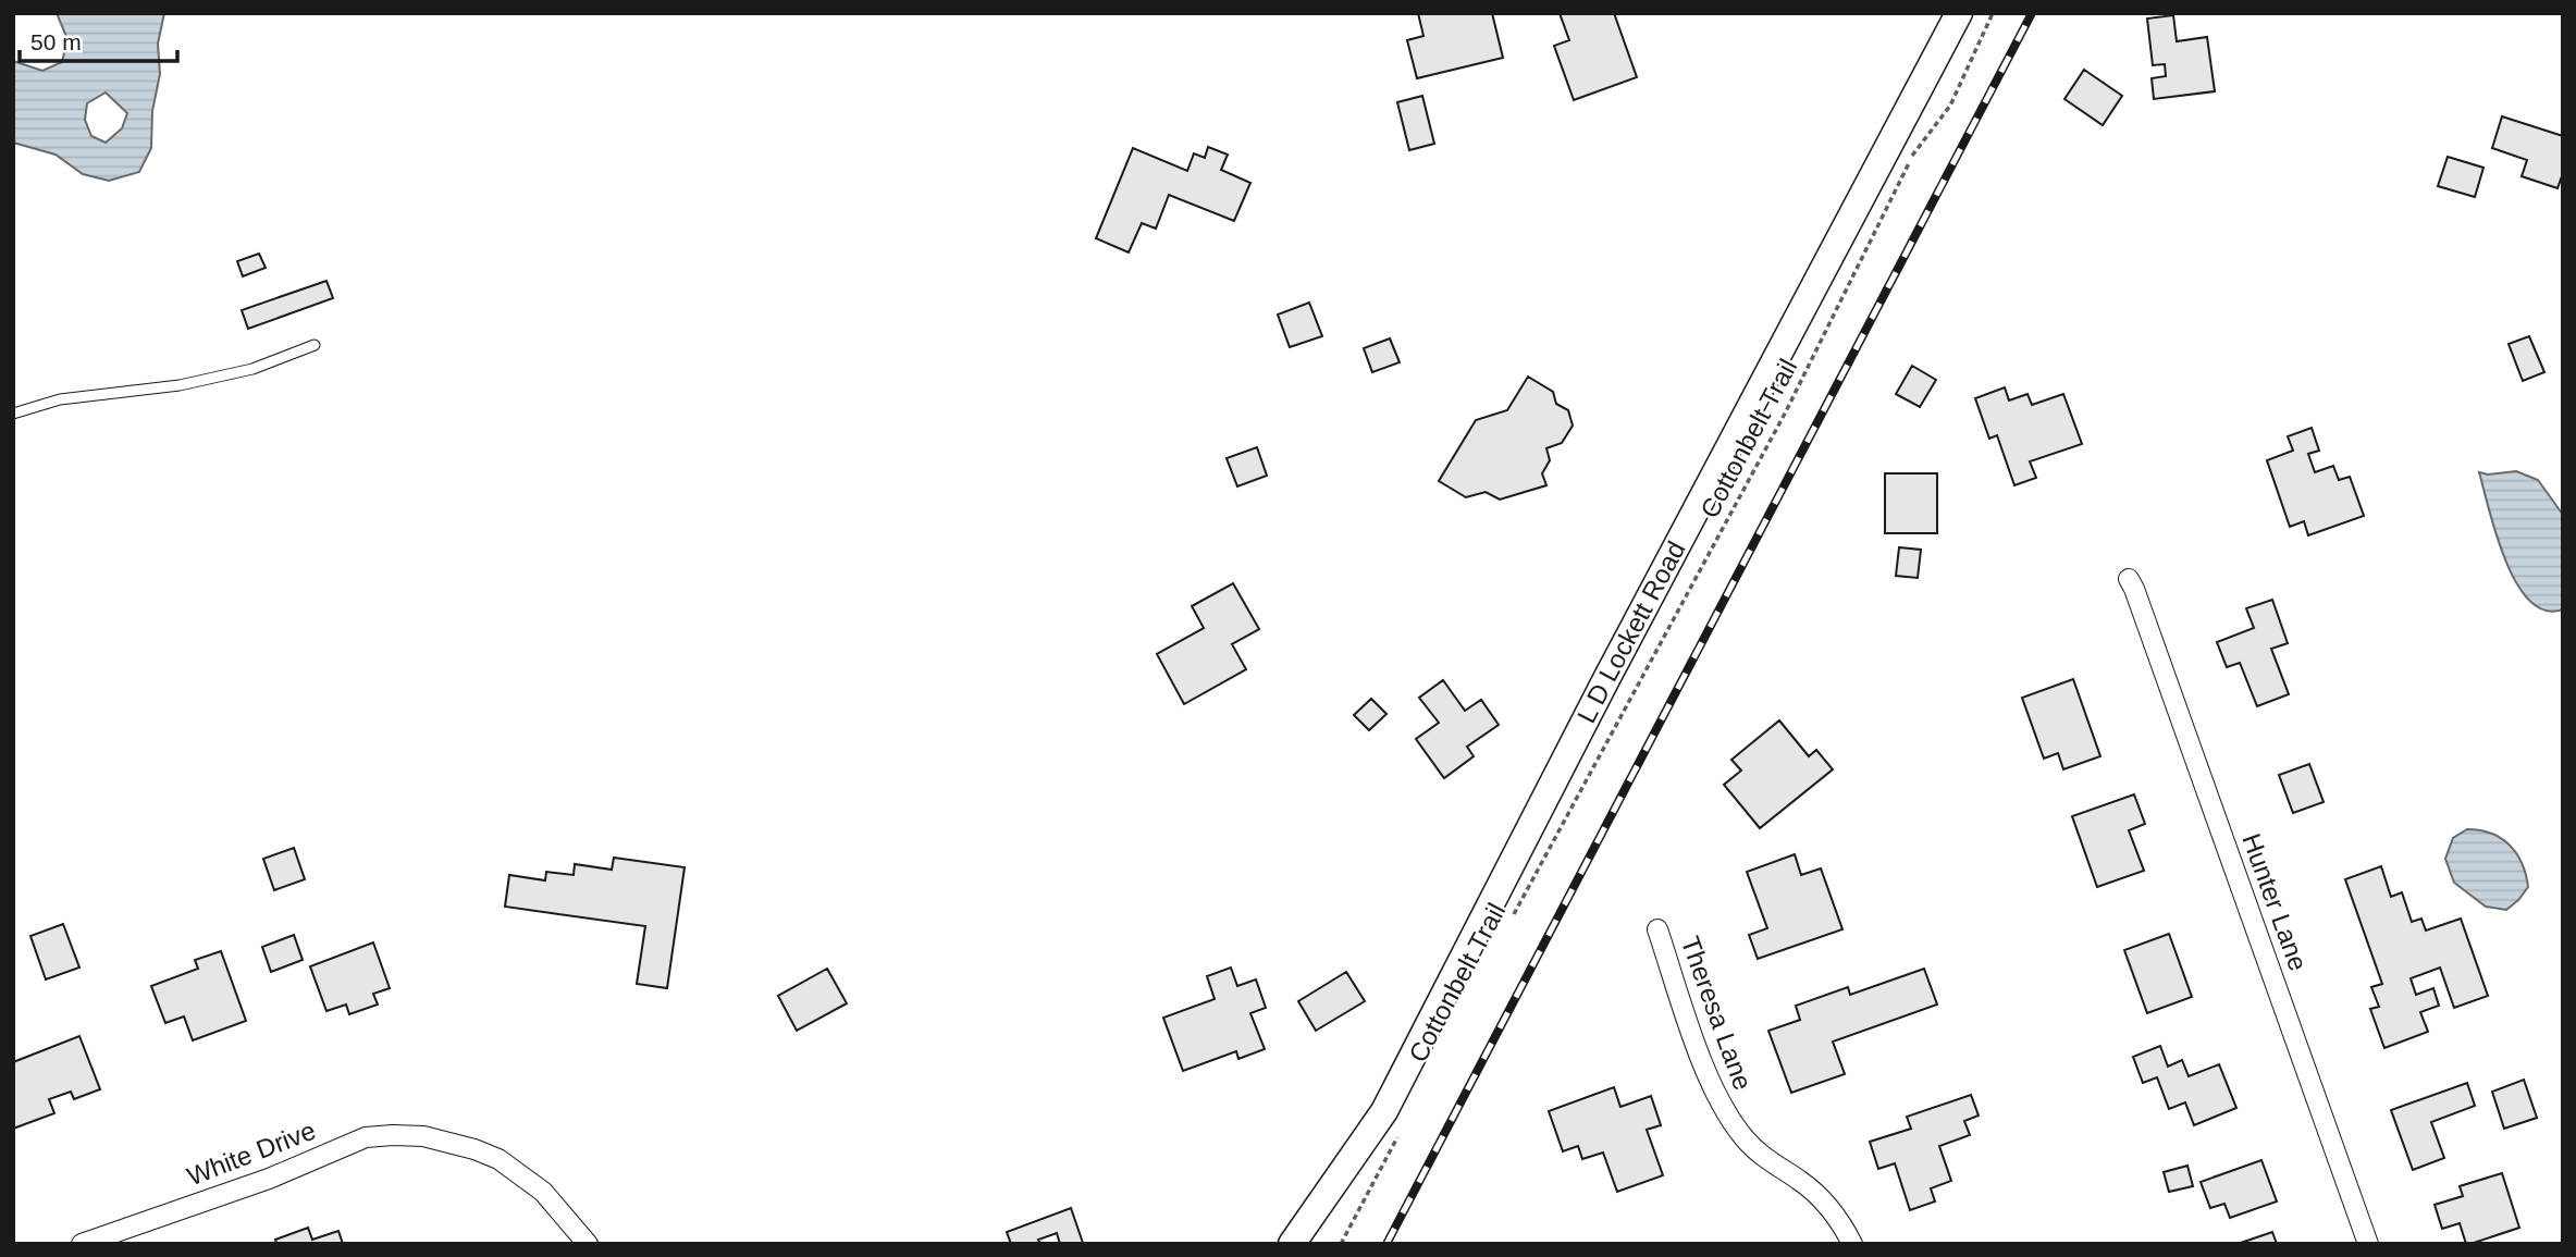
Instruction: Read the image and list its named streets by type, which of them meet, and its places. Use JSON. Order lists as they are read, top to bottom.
{
  "streets": {
    "main road": ["L D Lockett Road"],
    "street": ["Hunter Lane", "Theresa Lane", "White Drive"],
    "path": ["Cottonbelt Trail"]
  },
  "scale_bar": "50 m"
}
